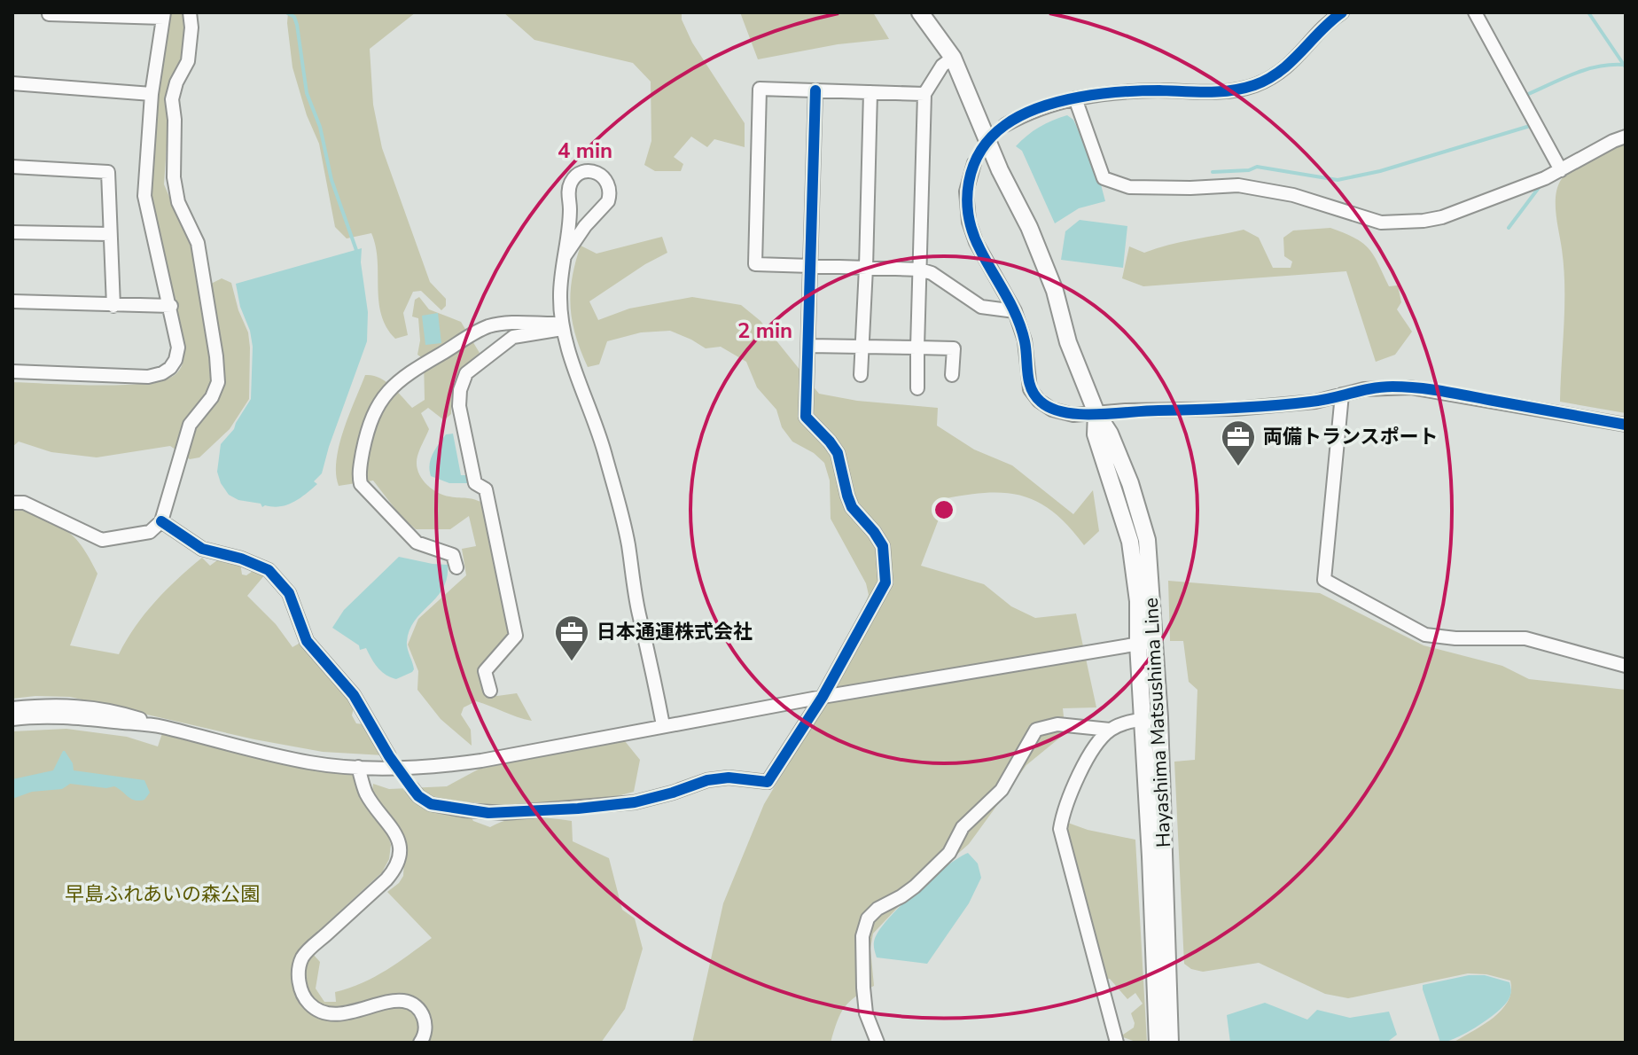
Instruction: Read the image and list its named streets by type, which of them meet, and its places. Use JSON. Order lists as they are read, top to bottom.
{
  "streets": {
    "main road": ["Hayashima Matsushima Line"]
  },
  "parks": ["早島ふれあいの森公園"],
  "places": {
    "office": ["両備トランスポート", "日本通運株式会社"]
  },
  "rings": ["4 min", "2 min"]
}
